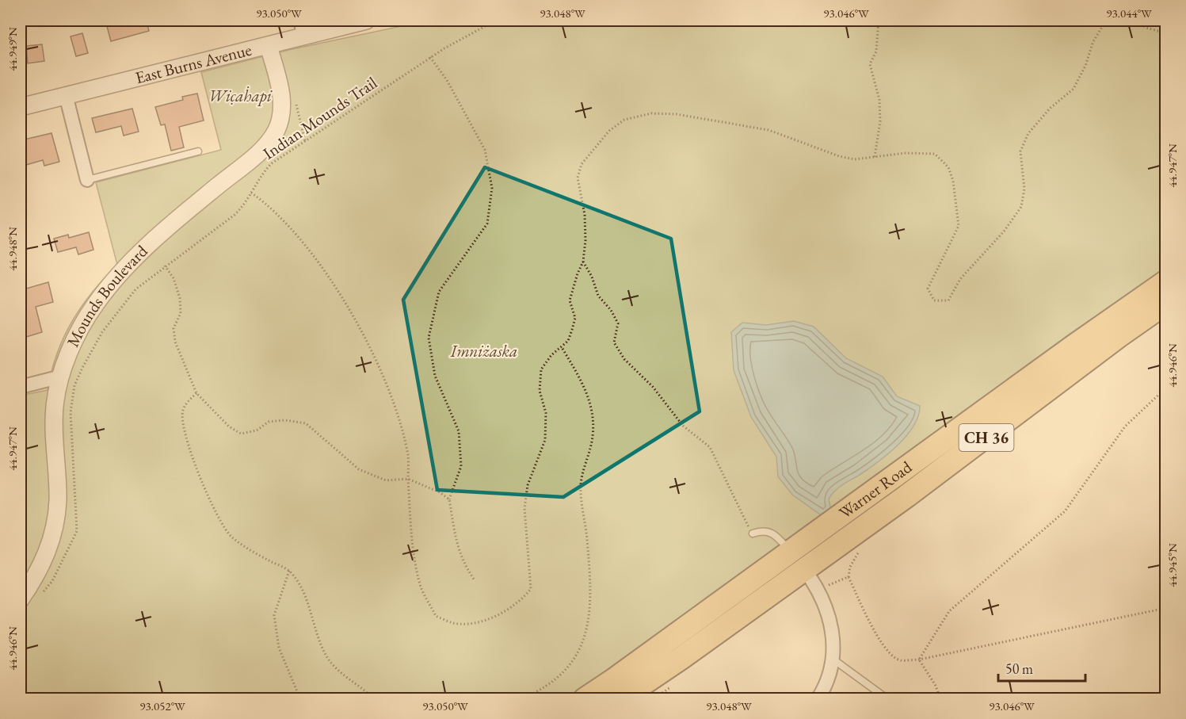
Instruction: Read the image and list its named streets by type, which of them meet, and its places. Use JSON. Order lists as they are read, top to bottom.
{
  "streets": {
    "highway": ["CH 36", "Warner Road"],
    "street": ["East Burns Avenue", "Mounds Boulevard"],
    "path": ["Indian Mounds Trail"]
  },
  "crossings": [
    ["East Burns Avenue", "Mounds Boulevard"]
  ],
  "parks": ["Wic̣aḣapi", "Imniżaska"],
  "scale_bar": "50 m",
  "coordinates": [
    "93.050°W",
    "93.048°W",
    "93.046°W",
    "93.044°W",
    "44.949°N",
    "44.947°N",
    "44.948°N",
    "44.946°N",
    "44.945°N",
    "93.052°W"
  ]
}
